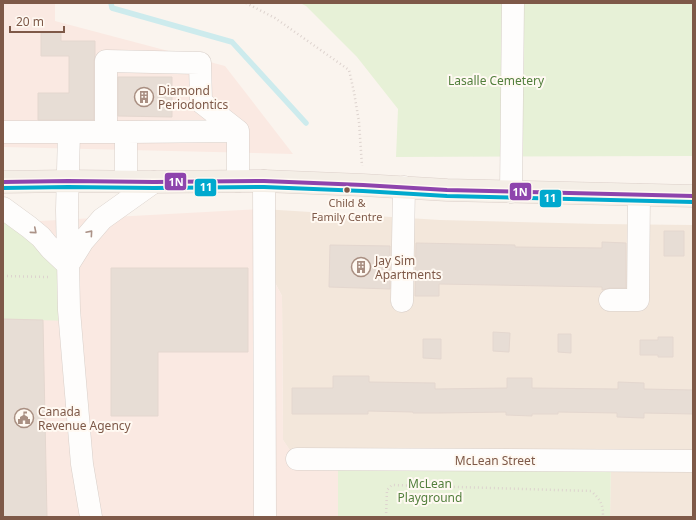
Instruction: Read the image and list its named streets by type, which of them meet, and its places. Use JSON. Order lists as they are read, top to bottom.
{
  "streets": {
    "street": ["McLean Street"]
  },
  "parks": ["Lasalle Cemetery", "McLean Playground"],
  "places": {
    "building": ["Diamond Periodontics", "Jay Sim Apartments"],
    "other": ["Child & Family Centre"],
    "public building": ["Canada Revenue Agency"]
  },
  "lines": ["transit line 1N", "transit line 11"],
  "scale_bar": "20 m"
}
